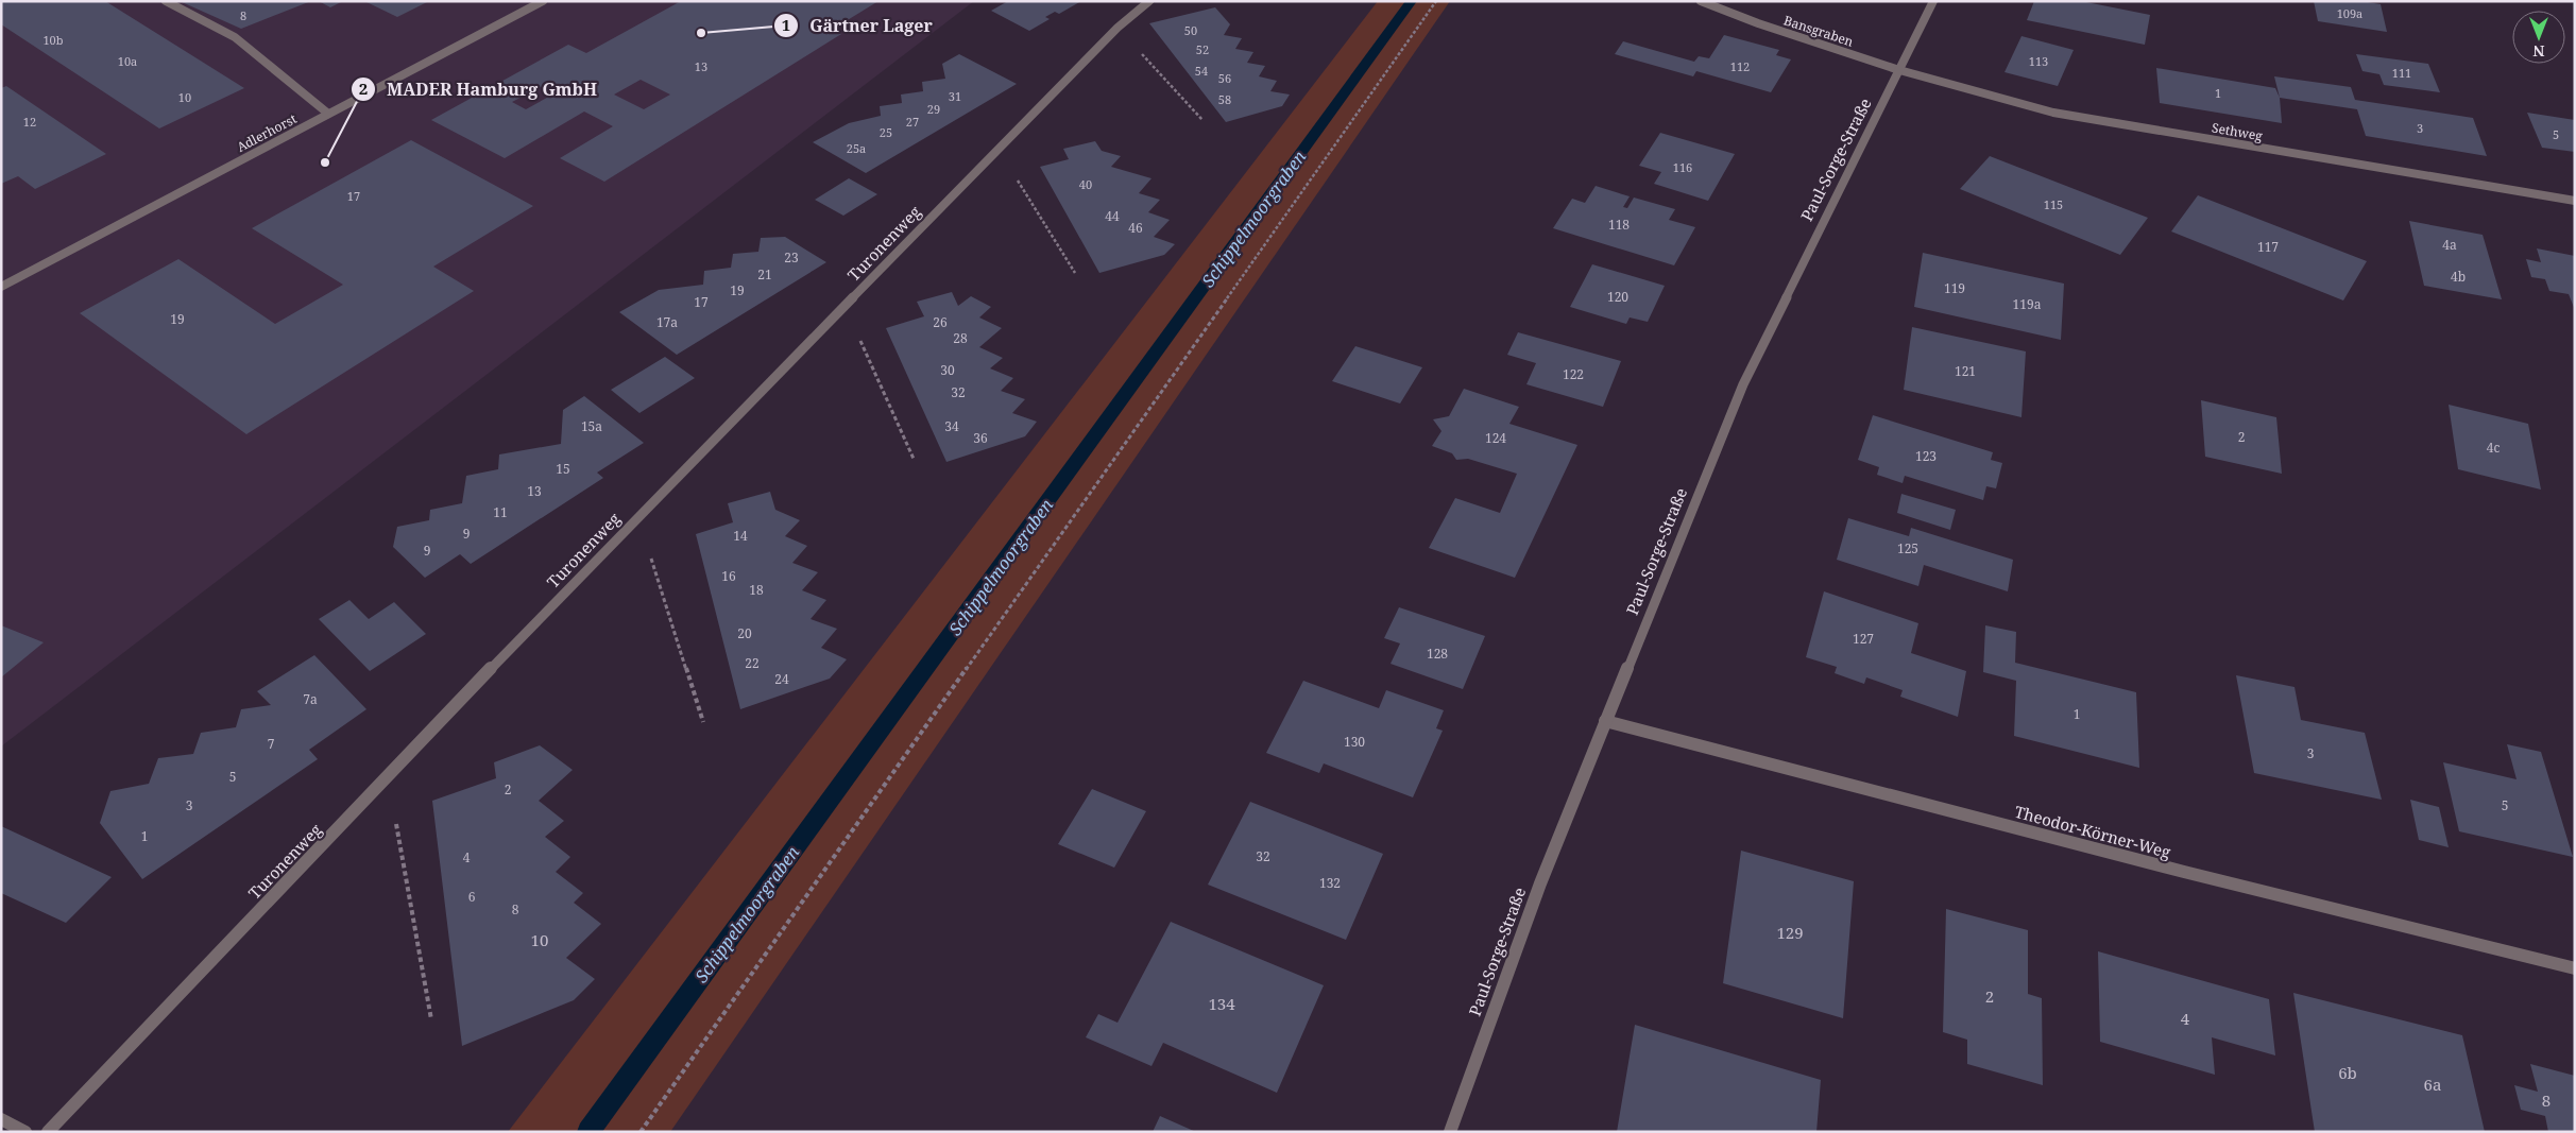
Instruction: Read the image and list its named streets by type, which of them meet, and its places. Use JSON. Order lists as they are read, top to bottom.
{
  "streets": {
    "street": [
      "Bansgraben",
      "Sethweg",
      "Adlerhorst",
      "Paul-Sorge-Straße",
      "Turonenweg",
      "Theodor-Körner-Weg"
    ]
  },
  "crossings": [
    ["Bansgraben", "Sethweg"],
    ["Bansgraben", "Paul-Sorge-Straße"],
    ["Sethweg", "Paul-Sorge-Straße"],
    ["Paul-Sorge-Straße", "Theodor-Körner-Weg"]
  ],
  "water": ["Schippelmoorgraben"],
  "places": ["Gärtner Lager", "MADER Hamburg GmbH"],
  "house_numbers": [
    "109a",
    "8",
    "50",
    "10b",
    "52",
    "10a",
    "113",
    "13",
    "112",
    "54",
    "111",
    "56",
    "1",
    "31",
    "10",
    "58",
    "29",
    "12",
    "27",
    "3",
    "25",
    "5",
    "25a",
    "116",
    "40",
    "17",
    "115",
    "44",
    "118",
    "46",
    "4a",
    "117",
    "23",
    "21",
    "4b",
    "119",
    "19",
    "120",
    "17",
    "119a",
    "19",
    "17a",
    "26",
    "28",
    "30",
    "121",
    "122",
    "32",
    "15a",
    "34",
    "2",
    "36",
    "124",
    "4c",
    "123",
    "15",
    "13",
    "11",
    "9",
    "14",
    "125",
    "9",
    "16",
    "18",
    "20",
    "127",
    "128",
    "22",
    "24",
    "7a",
    "1",
    "130",
    "7",
    "3",
    "5",
    "2",
    "3",
    "5",
    "1",
    "32",
    "4",
    "132",
    "6",
    "8",
    "129",
    "10",
    "2",
    "134",
    "4",
    "6b",
    "6a",
    "8"
  ],
  "north": "bottom"
}
